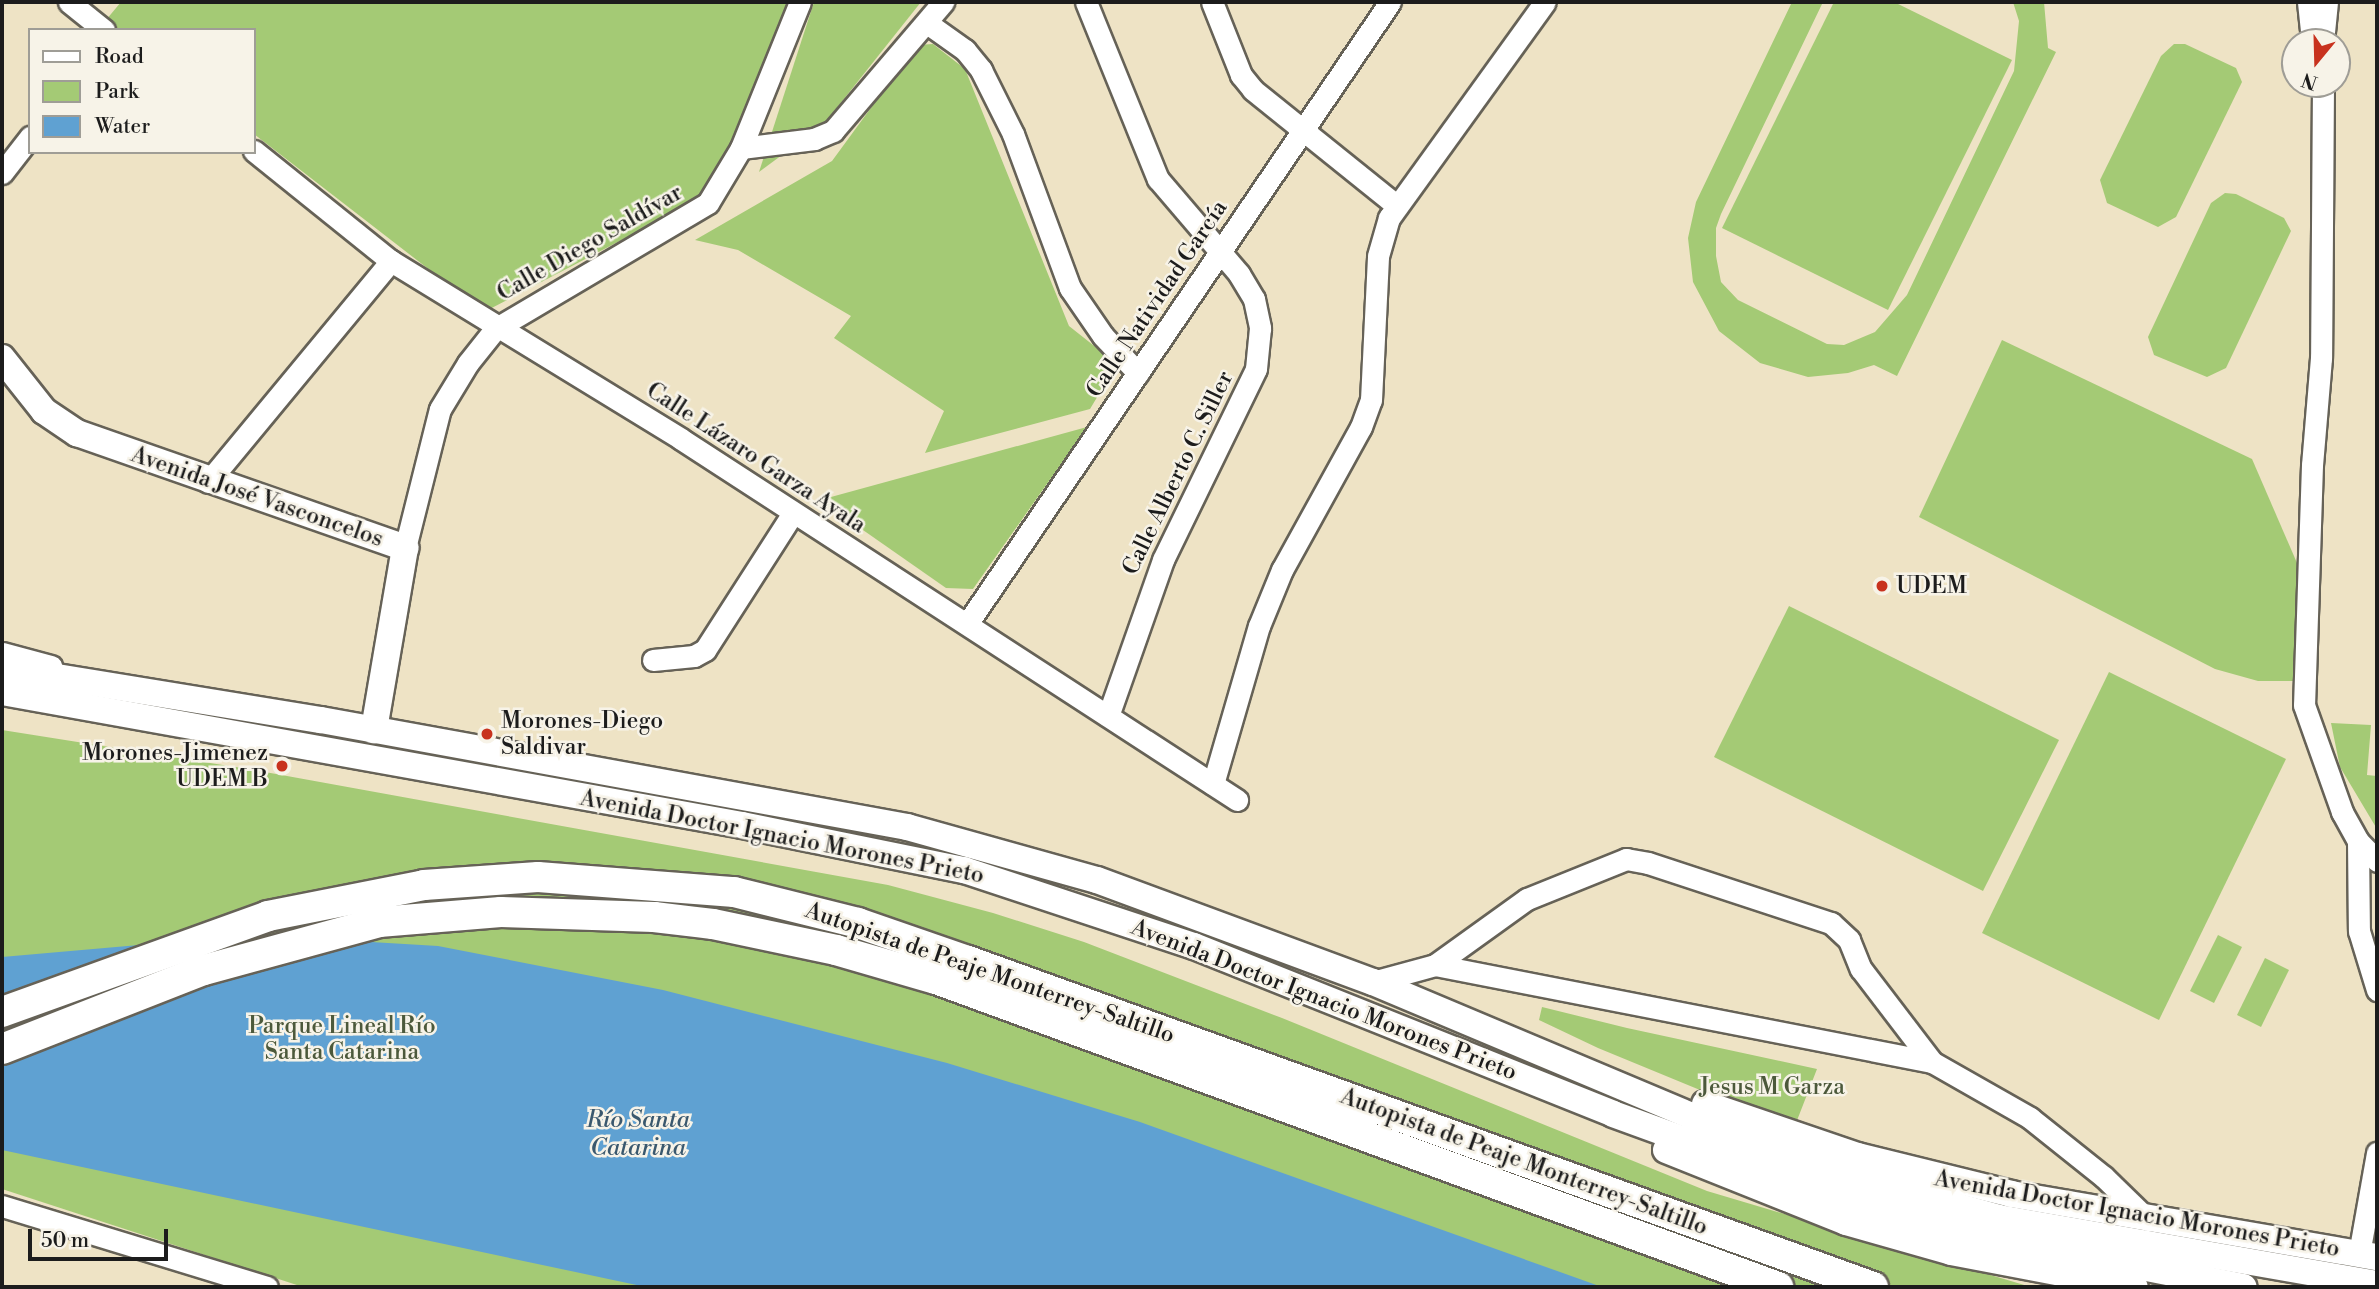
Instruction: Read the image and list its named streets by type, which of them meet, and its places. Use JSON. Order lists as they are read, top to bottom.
{
  "streets": {
    "highway": ["Autopista de Peaje Monterrey-Saltillo"],
    "main road": ["Avenida José Vasconcelos", "Avenida Doctor Ignacio Morones Prieto"],
    "street": [
      "Calle Diego Saldívar",
      "Calle Natividad García",
      "Calle Lázaro Garza Ayala",
      "Calle Alberto C. Siller"
    ]
  },
  "crossings": [
    ["Calle Diego Saldívar", "Calle Lázaro Garza Ayala"],
    ["Calle Diego Saldívar", "Avenida José Vasconcelos"],
    ["Calle Natividad García", "Calle Lázaro Garza Ayala"],
    ["Calle Natividad García", "Calle Alberto C. Siller"],
    ["Calle Lázaro Garza Ayala", "Calle Alberto C. Siller"],
    ["Avenida José Vasconcelos", "Avenida Doctor Ignacio Morones Prieto"]
  ],
  "water": ["Río Santa Catarina"],
  "parks": ["Parque Lineal Río Santa Catarina", "Jesus M Garza"],
  "places": ["UDEM", "Morones-Diego Saldivar", "Morones-Jimenez UDEM B"],
  "legend": ["Road", "Park", "Water"],
  "scale_bar": "50 m",
  "north": "bottom"
}
